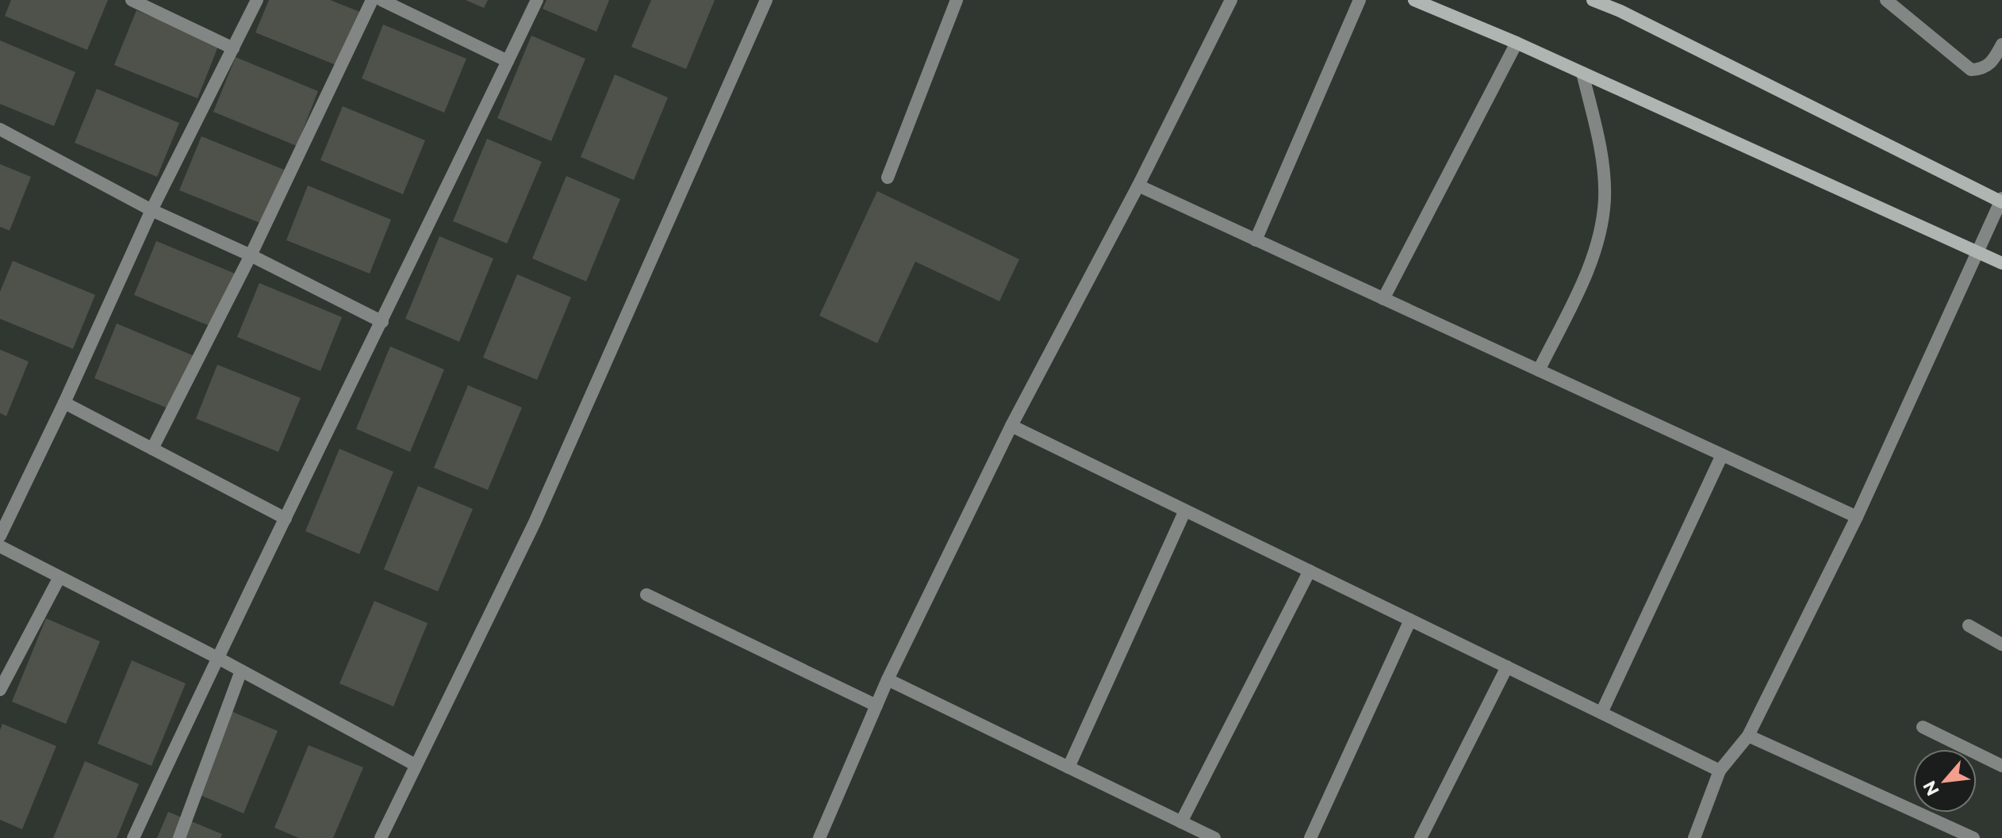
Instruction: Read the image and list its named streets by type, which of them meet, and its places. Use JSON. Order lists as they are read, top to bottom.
{
  "north": "bottom left"
}
